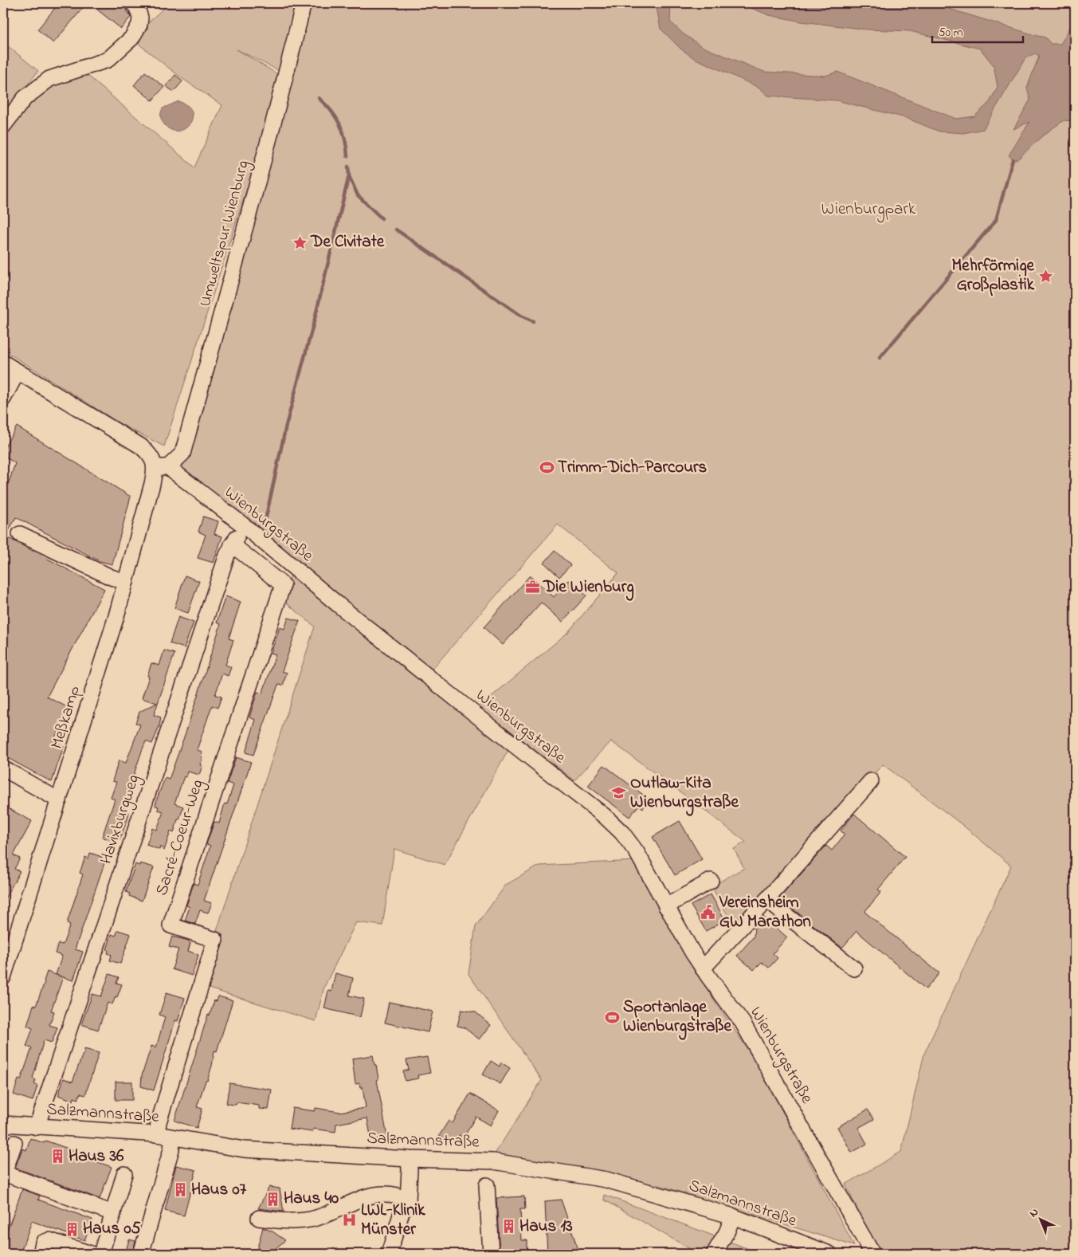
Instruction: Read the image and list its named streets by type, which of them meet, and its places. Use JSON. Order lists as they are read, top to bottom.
{
  "streets": {
    "street": [
      "Umweltspur Wienburg",
      "Wienburgstraße",
      "Meßkamp",
      "Havixburgweg",
      "Sacré-Coeur-Weg",
      "Salzmannstraße"
    ]
  },
  "crossings": [
    ["Umweltspur Wienburg", "Wienburgstraße"],
    ["Umweltspur Wienburg", "Meßkamp"],
    ["Wienburgstraße", "Meßkamp"],
    ["Wienburgstraße", "Havixburgweg"],
    ["Havixburgweg", "Sacré-Coeur-Weg"],
    ["Havixburgweg", "Salzmannstraße"],
    ["Sacré-Coeur-Weg", "Salzmannstraße"]
  ],
  "parks": ["Wienburgpark"],
  "places": {
    "place": ["De Civitate", "Mehrförmige Großplastik"],
    "sports": ["Trimm-Dich-Parcours", "Sportanlage Wienburgstraße"],
    "office": ["Die Wienburg"],
    "school or university": ["Outlaw-Kita Wienburgstraße"],
    "public building": ["Vereinsheim GW Marathon"],
    "building": [
      "Haus 36",
      "Haus 07",
      "Haus 40",
      "Haus 13",
      "Haus 05"
    ],
    "hospital": ["LWL-Klinik Münster"]
  },
  "scale_bar": "50 m",
  "north": "top left"
}
